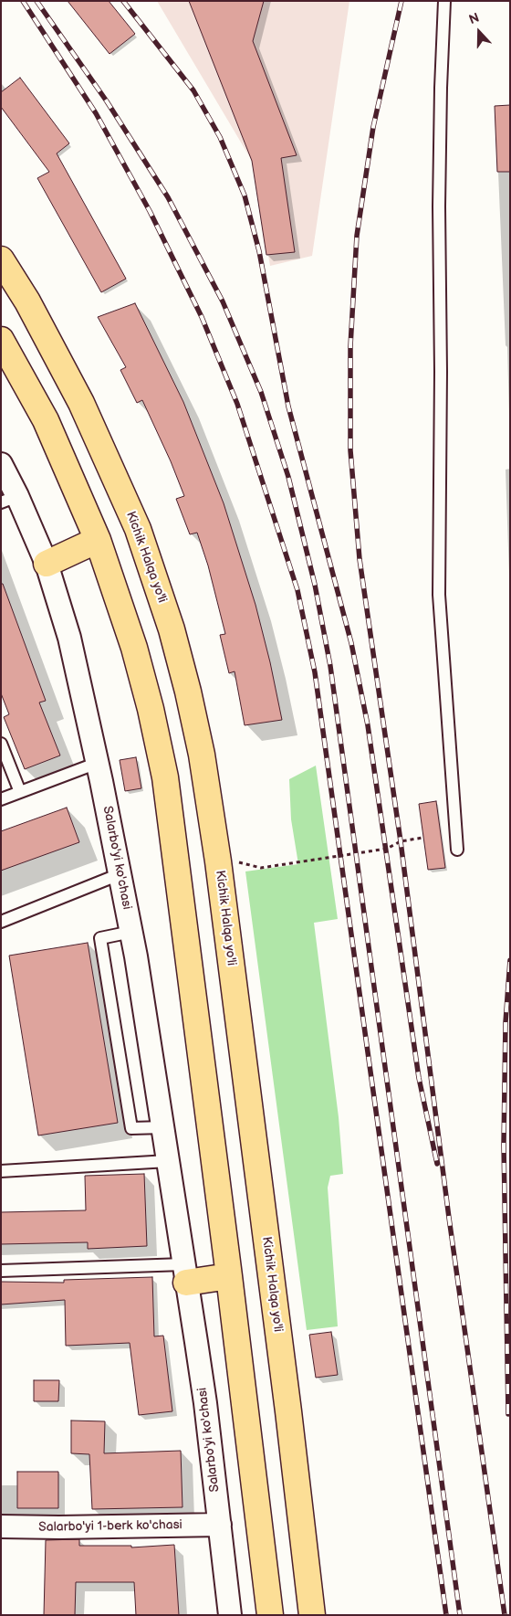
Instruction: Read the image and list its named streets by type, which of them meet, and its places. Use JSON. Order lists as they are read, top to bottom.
{
  "streets": {
    "highway": ["Kichik Halqa yo'li"],
    "street": ["Salarbo'yi ko'chasi", "Salarbo'yi 1-berk ko'chasi"]
  },
  "crossings": [
    ["Salarbo'yi ko'chasi", "Salarbo'yi 1-berk ko'chasi"]
  ],
  "north": "top"
}
